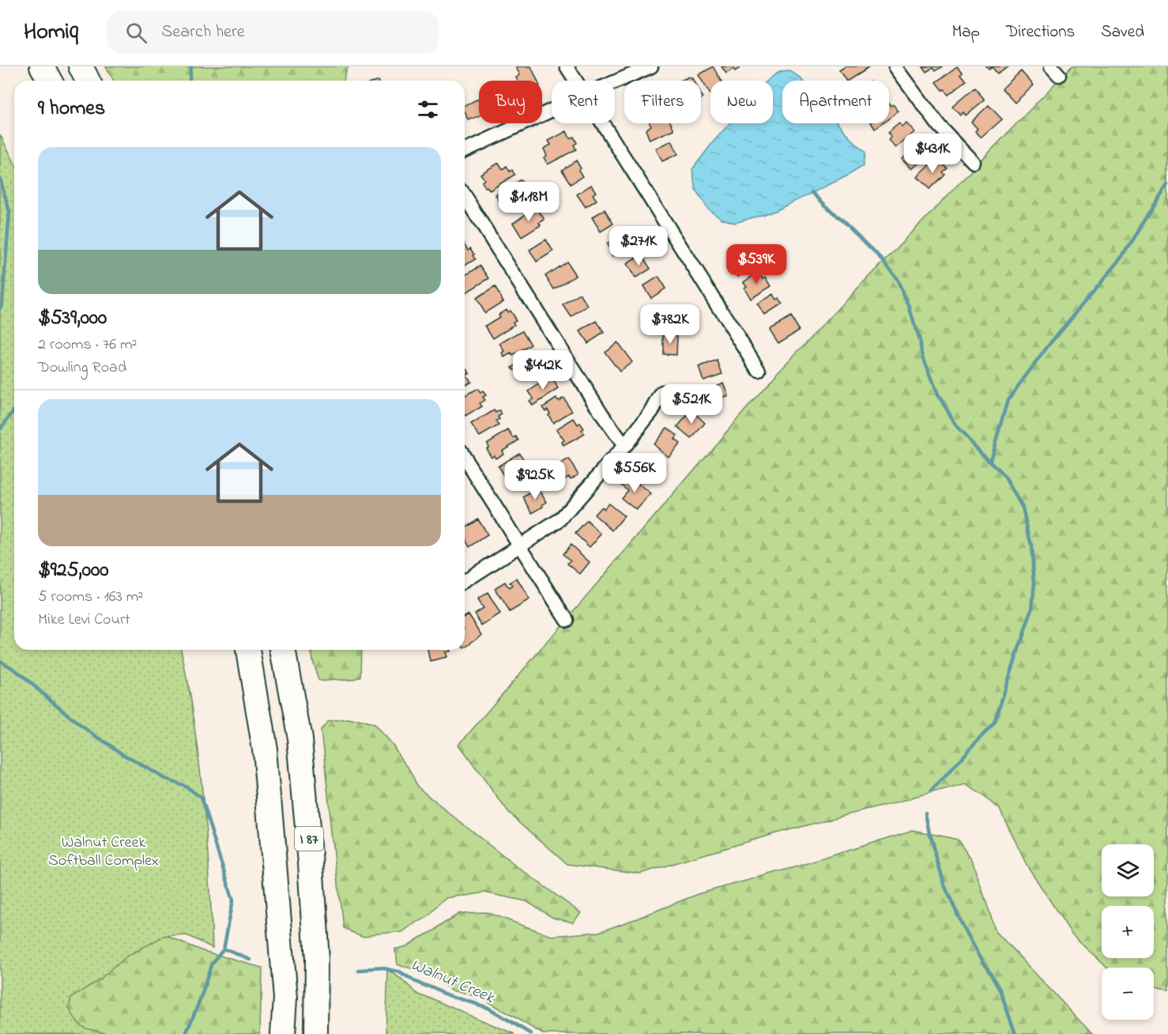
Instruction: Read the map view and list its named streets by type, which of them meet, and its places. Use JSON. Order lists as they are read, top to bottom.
{
  "streets": {
    "highway": ["I 87"]
  },
  "water": ["Walnut Creek"],
  "parks": ["Walnut Creek Softball Complex"],
  "page": {
    "header": "Homiq",
    "search": "Search here",
    "nav": ["Map", "Directions", "Saved"],
    "chip": [
      "Buy",
      "Rent",
      "Filters",
      "New",
      "Apartment"
    ],
    "heading": "9 homes",
    "price": [
      "$431K",
      "$1.18M",
      "$271K",
      "$539K",
      "$782K",
      "$442K",
      "$521K",
      "$556K",
      "$925K"
    ],
    "list": [
      {
        "name": "$539,000",
        "note": "2 rooms · 76 m² · Dowling Road"
      },
      {
        "name": "$925,000",
        "note": "5 rooms · 163 m² · Mike Levi Court"
      }
    ],
    "map_buttons": ["+", "−"]
  }
}
